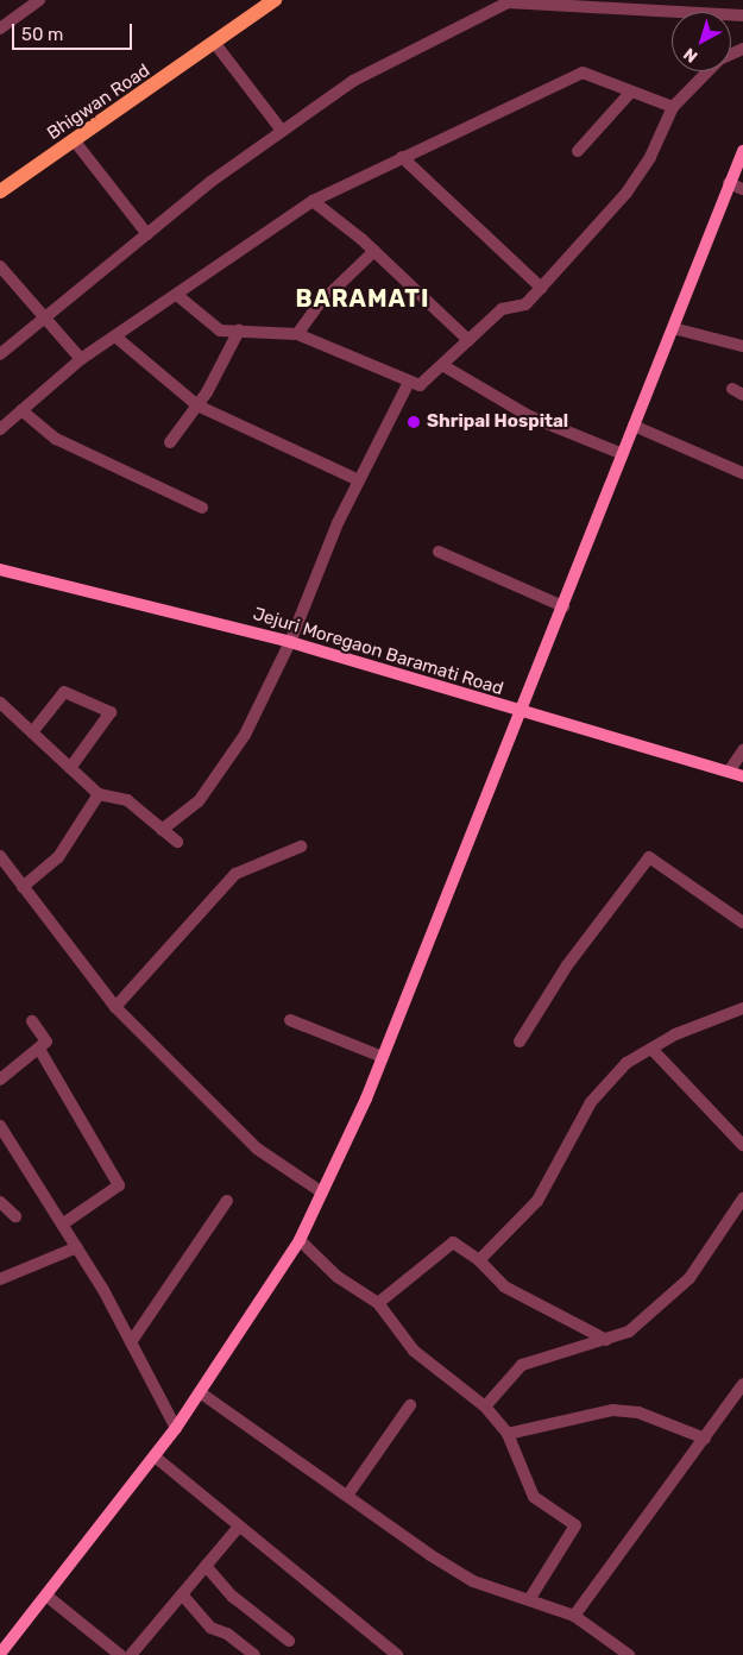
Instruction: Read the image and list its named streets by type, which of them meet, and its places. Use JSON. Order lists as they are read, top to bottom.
{
  "streets": {
    "main road": ["Bhigwan Road"],
    "street": ["Jejuri Moregaon Baramati Road"]
  },
  "districts": ["BARAMATI"],
  "places": ["Shripal Hospital"],
  "scale_bar": "50 m",
  "north": "bottom left"
}
